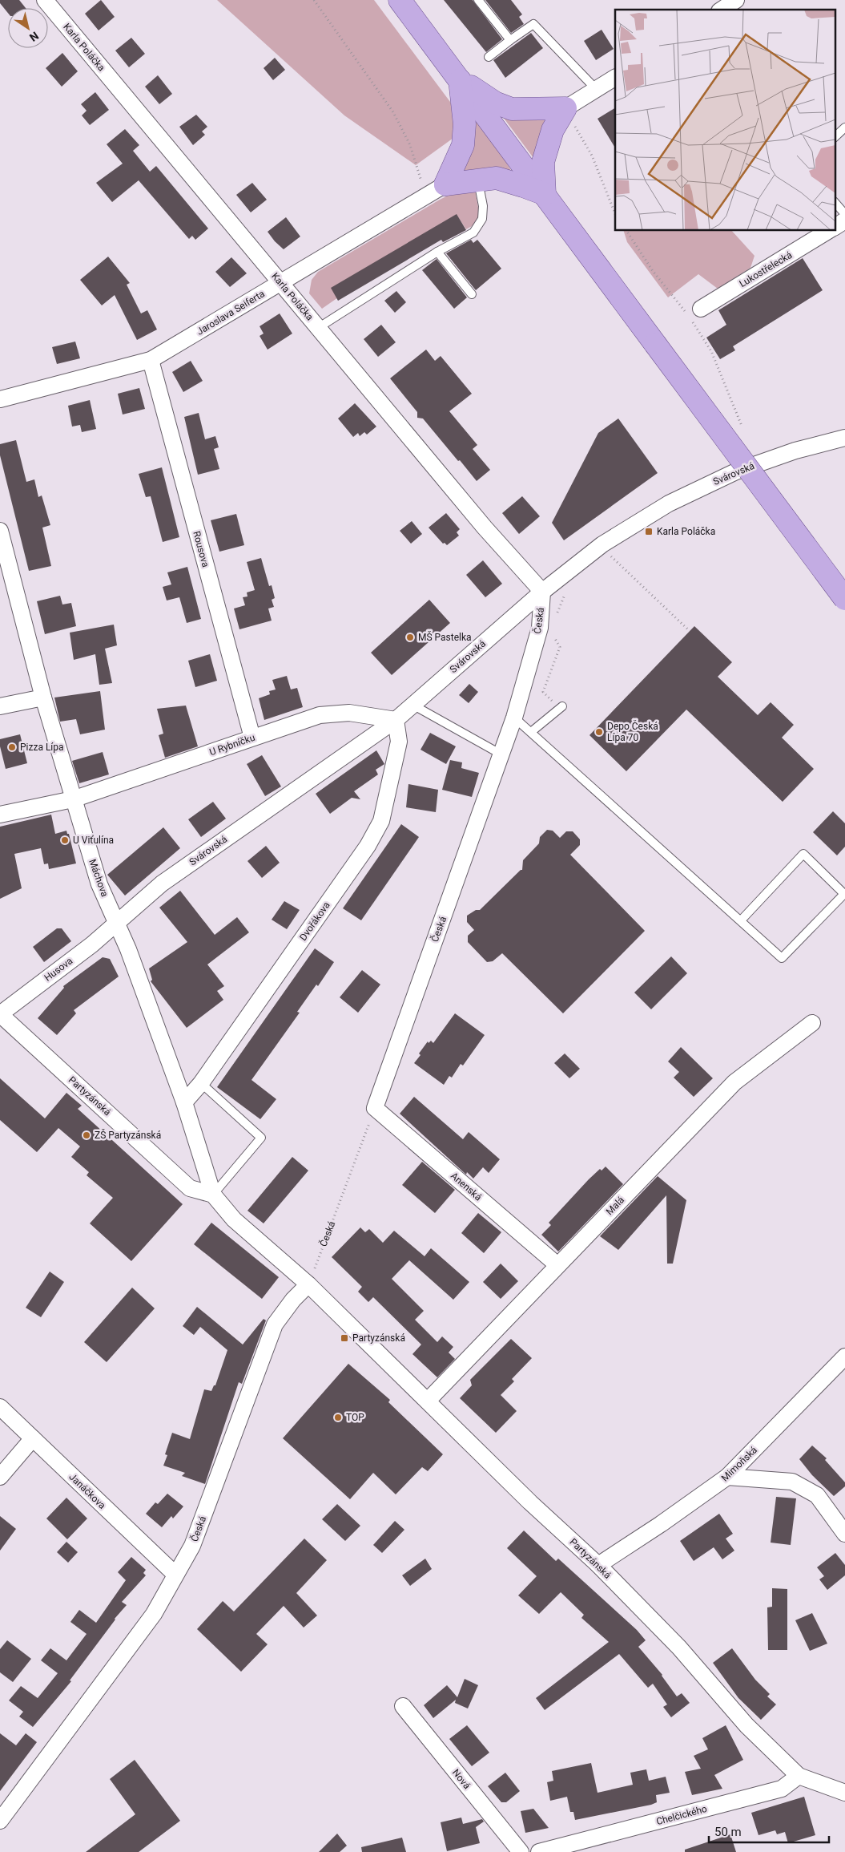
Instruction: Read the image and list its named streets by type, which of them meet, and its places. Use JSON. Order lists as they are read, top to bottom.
{
  "streets": {
    "street": [
      "Karla Poláčka",
      "Lukostřelecká",
      "Jaroslava Seiferta",
      "Svárovská",
      "Rousova",
      "Česká",
      "U Rybníčku",
      "Máchova",
      "Dvořákova",
      "Husova",
      "Partyzánská",
      "Anenská",
      "Malá",
      "Mimoňská",
      "Janáčkova",
      "Nová",
      "Chelčického"
    ]
  },
  "crossings": [
    ["Karla Poláčka", "Jaroslava Seiferta"],
    ["Karla Poláčka", "Svárovská"],
    ["Karla Poláčka", "Česká"],
    ["Jaroslava Seiferta", "Rousova"],
    ["Svárovská", "Česká"],
    ["Svárovská", "U Rybníčku"],
    ["Svárovská", "Máchova"],
    ["Svárovská", "Dvořákova"],
    ["Svárovská", "Husova"],
    ["Rousova", "U Rybníčku"],
    ["Česká", "Partyzánská"],
    ["Česká", "Anenská"],
    ["Česká", "Janáčkova"],
    ["U Rybníčku", "Máchova"],
    ["U Rybníčku", "Dvořákova"],
    ["Máchova", "Dvořákova"],
    ["Máchova", "Husova"],
    ["Máchova", "Partyzánská"],
    ["Husova", "Partyzánská"],
    ["Partyzánská", "Malá"],
    ["Partyzánská", "Mimoňská"],
    ["Partyzánská", "Chelčického"],
    ["Anenská", "Malá"]
  ],
  "places": {
    "transit": ["Karla Poláčka", "Partyzánská"],
    "other": [
      "MŠ Pastelka",
      "Depo Česká Lípa 70",
      "Pizza Lípa",
      "U Viťulína",
      "ZŠ Partyzánská",
      "TOP"
    ]
  },
  "scale_bar": "50 m",
  "north": "bottom right"
}
